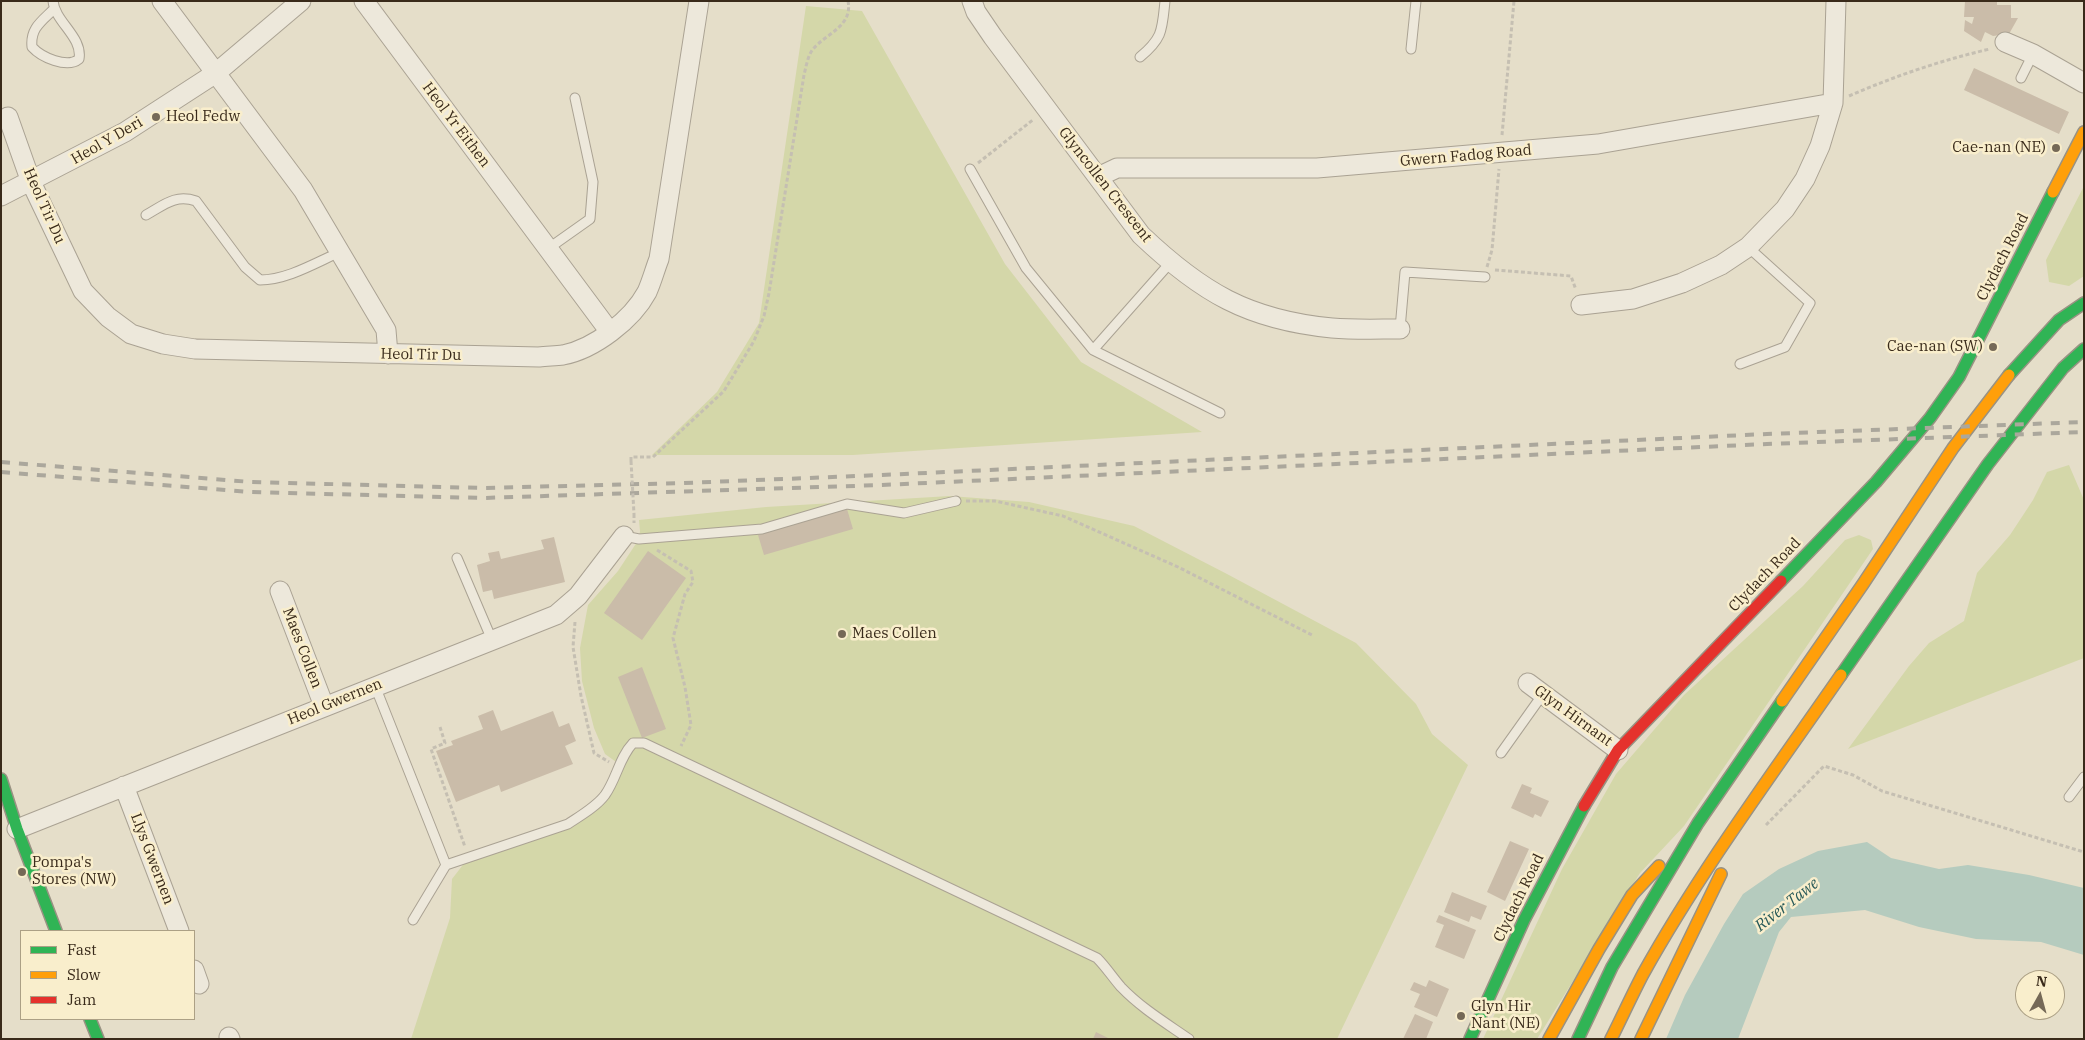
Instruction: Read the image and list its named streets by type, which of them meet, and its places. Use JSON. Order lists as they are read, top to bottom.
{
  "streets": {
    "main road": ["Clydach Road"],
    "street": [
      "Heol Yr Eithen",
      "Heol Y Deri",
      "Gwern Fadog Road",
      "Glyncollen Crescent",
      "Heol Tir Du",
      "Maes Collen",
      "Heol Gwernen",
      "Glyn Hirnant",
      "Llys Gwernen"
    ]
  },
  "crossings": [
    ["Heol Yr Eithen", "Heol Tir Du"],
    ["Heol Y Deri", "Heol Tir Du"],
    ["Gwern Fadog Road", "Glyncollen Crescent"],
    ["Clydach Road", "Glyn Hirnant"],
    ["Maes Collen", "Heol Gwernen"],
    ["Heol Gwernen", "Llys Gwernen"]
  ],
  "water": ["River Tawe"],
  "places": [
    "Heol Fedw",
    "Cae-nan (NE)",
    "Cae-nan (SW)",
    "Maes Collen",
    "Pompa's Stores (NW)",
    "Glyn Hir Nant (NE)"
  ],
  "legend": ["Fast", "Slow", "Jam"],
  "north": "top"
}
